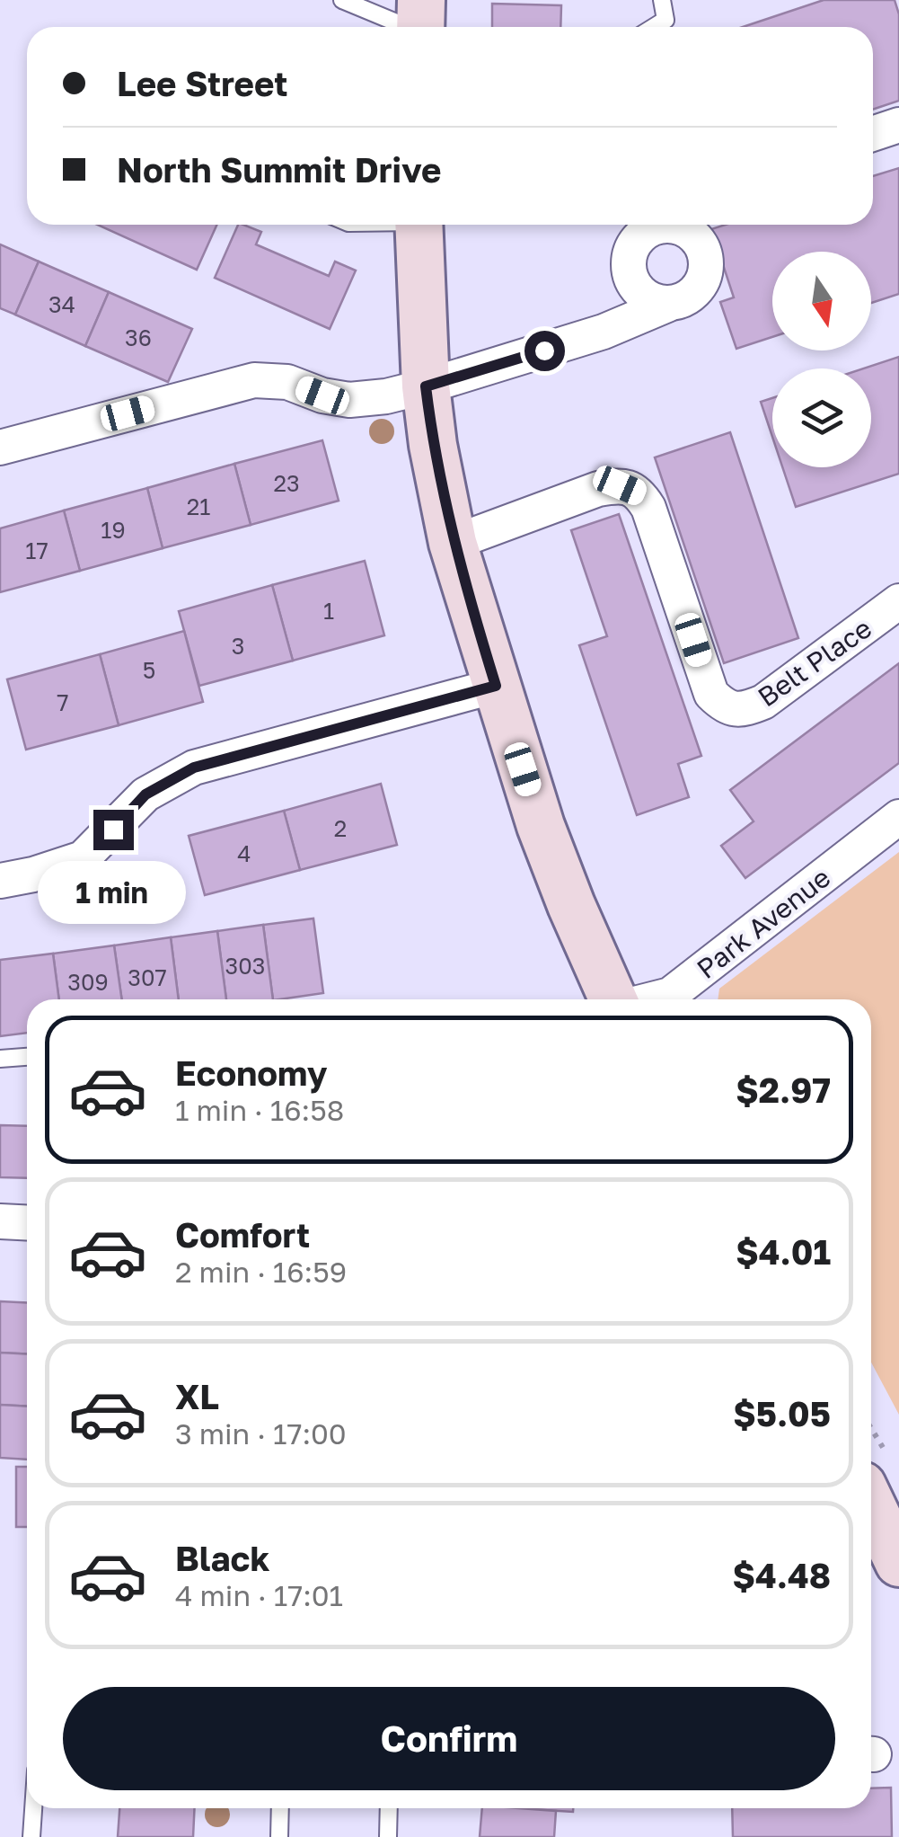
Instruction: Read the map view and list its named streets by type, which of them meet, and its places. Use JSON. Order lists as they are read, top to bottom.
{
  "streets": {
    "street": ["Belt Place", "Park Avenue"]
  },
  "house_numbers": [
    "34",
    "36",
    "23",
    "21",
    "19",
    "17",
    "1",
    "3",
    "5",
    "7",
    "2",
    "4",
    "303",
    "307",
    "309"
  ],
  "north": "bottom",
  "page": {
    "banner": ["Lee Street", "North Summit Drive"],
    "bubble": "1 min",
    "list": [
      {
        "name": "Economy",
        "note": "1 min · 16:58",
        "value": "$2.97"
      },
      {
        "name": "Comfort",
        "note": "2 min · 16:59",
        "value": "$4.01"
      },
      {
        "name": "XL",
        "note": "3 min · 17:00",
        "value": "$5.05"
      },
      {
        "name": "Black",
        "note": "4 min · 17:01",
        "value": "$4.48"
      }
    ],
    "buttons": "Confirm"
  }
}
